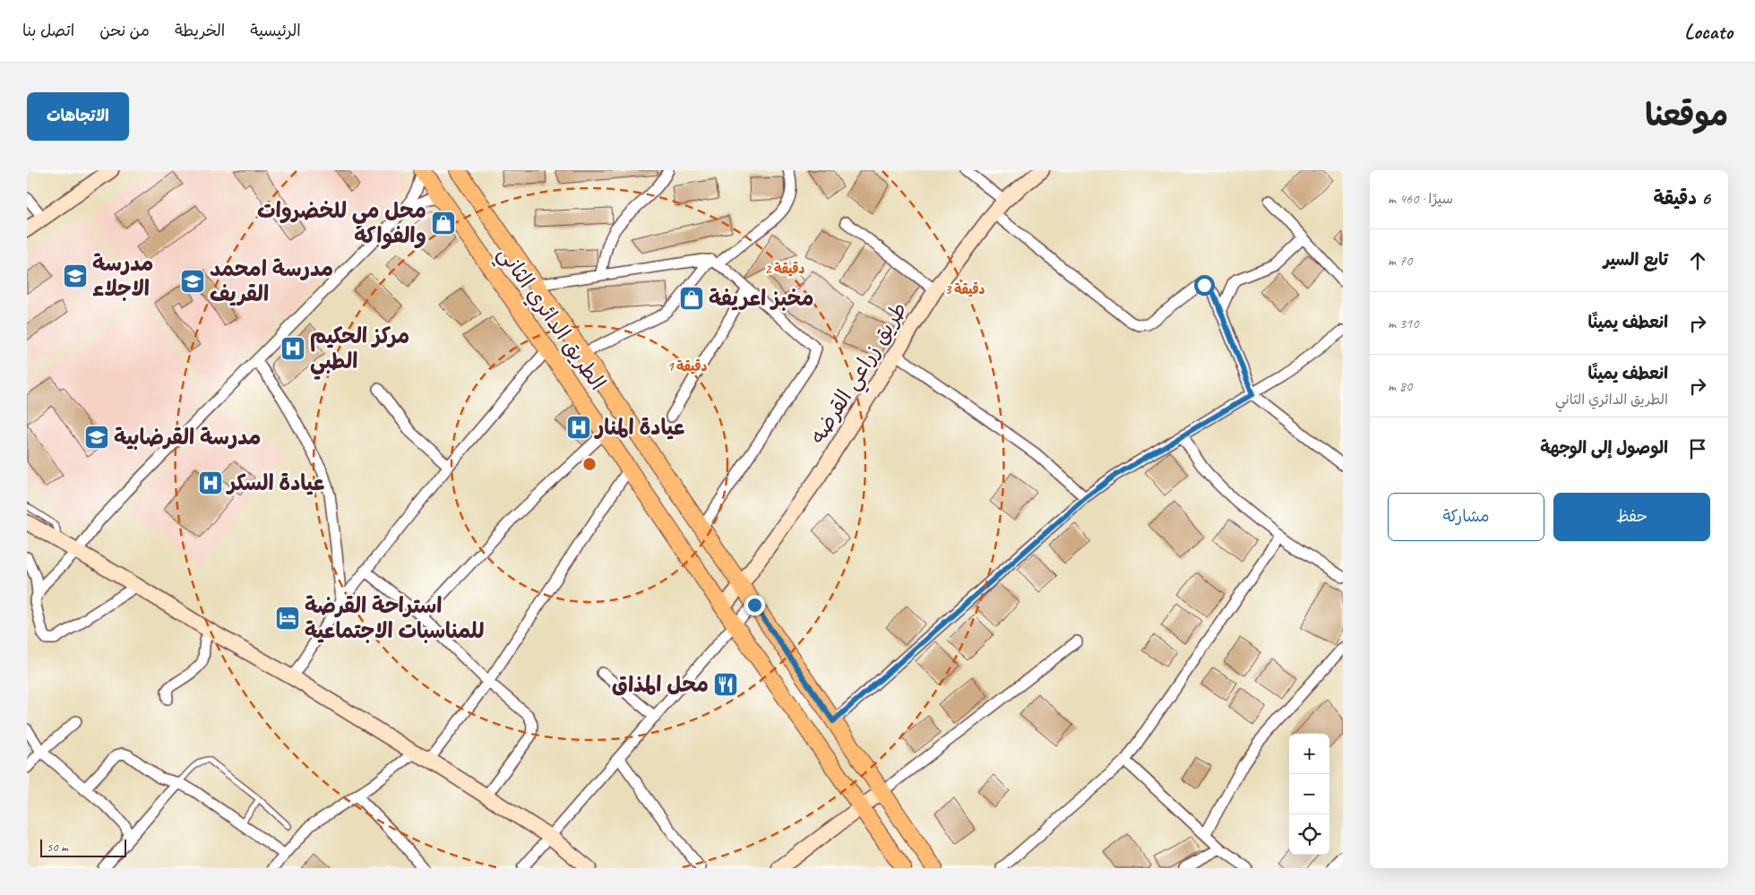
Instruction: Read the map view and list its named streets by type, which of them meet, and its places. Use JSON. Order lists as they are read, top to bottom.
{
  "streets": {
    "main road": ["الطريق الدائري الثاني"],
    "street": ["طريق زراعي القرضه"]
  },
  "crossings": [
    ["الطريق الدائري الثاني", "طريق زراعي القرضه"]
  ],
  "places": {
    "shop": ["محل مي للخضروات والفواكه", "مخبز اعريفة"],
    "school or university": ["مدرسة الاجلاء", "مدرسة امحمد القريف", "مدرسة القرضابية"],
    "hospital": ["مركز الحكيم الطبي", "عيادة المنار", "عيادة السكر"],
    "hotel": ["استراحة القرضة للمناسبات الاجتماعية"],
    "restaurant": ["محل المذاق"]
  },
  "scale_bar": "50 m",
  "page": {
    "header": "Locato",
    "nav": [
      "الرئيسية",
      "الخريطة",
      "من نحن",
      "اتصل بنا"
    ],
    "title": "موقعنا",
    "buttons": [
      "الاتجاهات",
      ["حفظ", "مشاركة"]
    ],
    "heading": ["6 دقيقة", "سيرًا · 460 m"],
    "list": [
      ["تابع السير", "70 m"],
      ["انعطف يمينًا", "310 m"],
      ["انعطف يمينًا", "الطريق الدائري الثاني", "80 m"],
      "الوصول إلى الوجهة"
    ],
    "map_buttons": ["+", "−"],
    "scale": "50 m"
  },
  "rings": ["2 دقيقة", "3 دقيقة", "1 دقيقة"]
}
